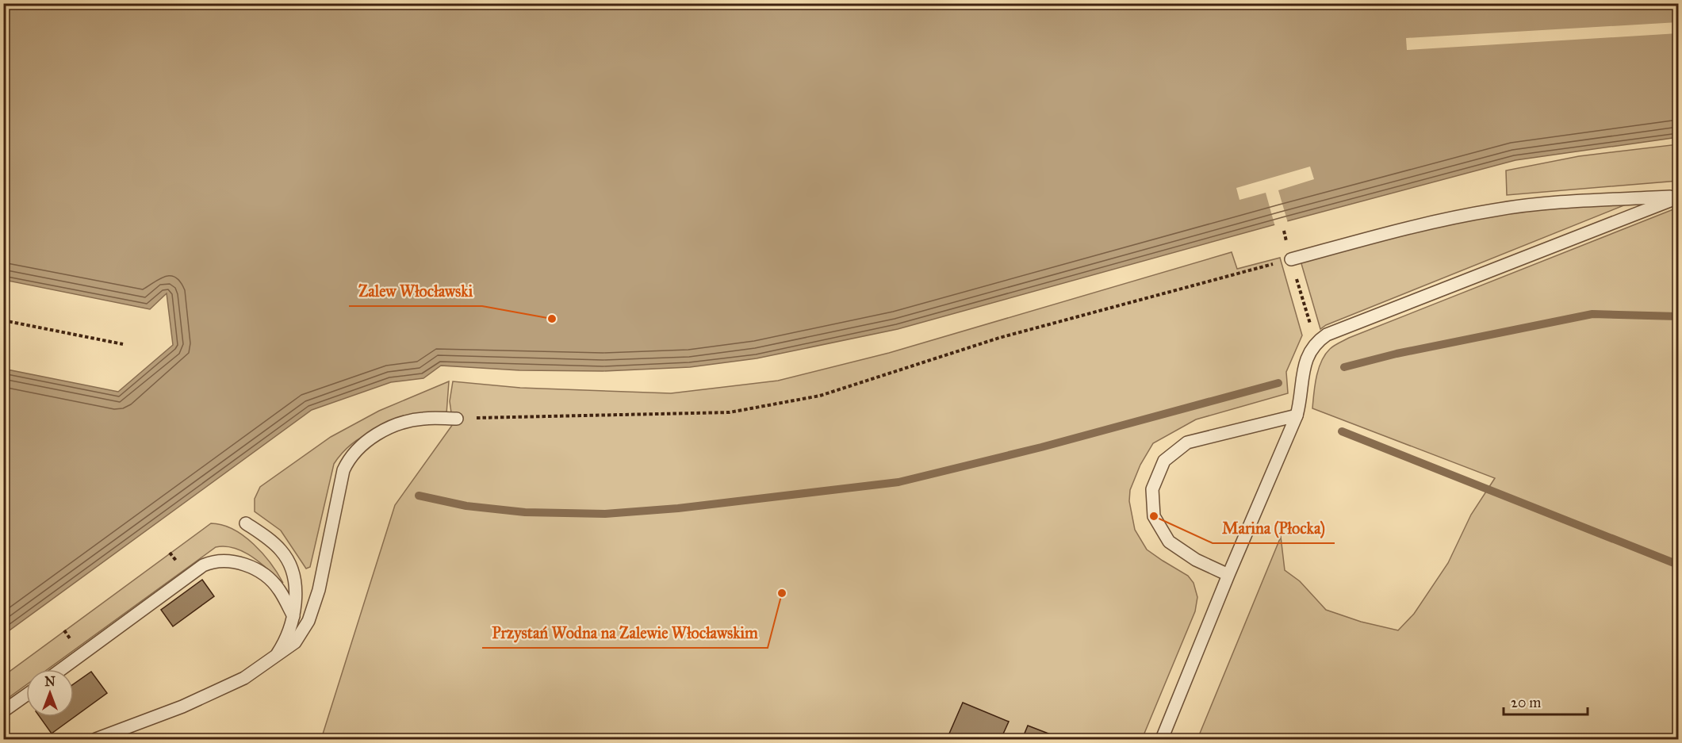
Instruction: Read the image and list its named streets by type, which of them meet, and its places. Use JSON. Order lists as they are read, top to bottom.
{
  "places": ["Zalew Włocławski", "Marina (Płocka)", "Przystań Wodna na Zalewie Włocławskim"],
  "scale_bar": "20 m",
  "north": "top"
}
